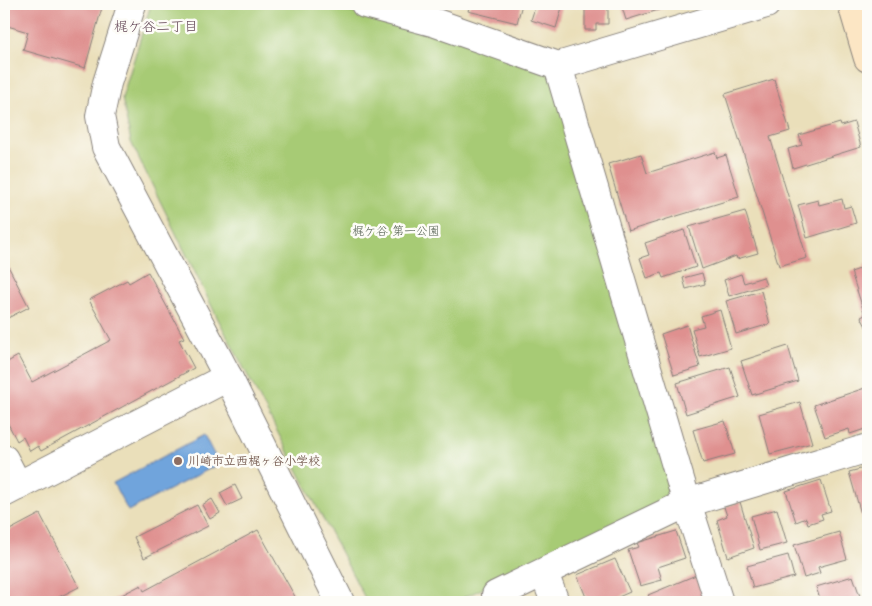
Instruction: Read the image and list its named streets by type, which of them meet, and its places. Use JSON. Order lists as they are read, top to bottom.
{
  "districts": ["梶ケ谷二丁目"],
  "parks": ["梶ケ谷 第一公園"],
  "places": ["川崎市立西梶ヶ谷小学校"]
}
